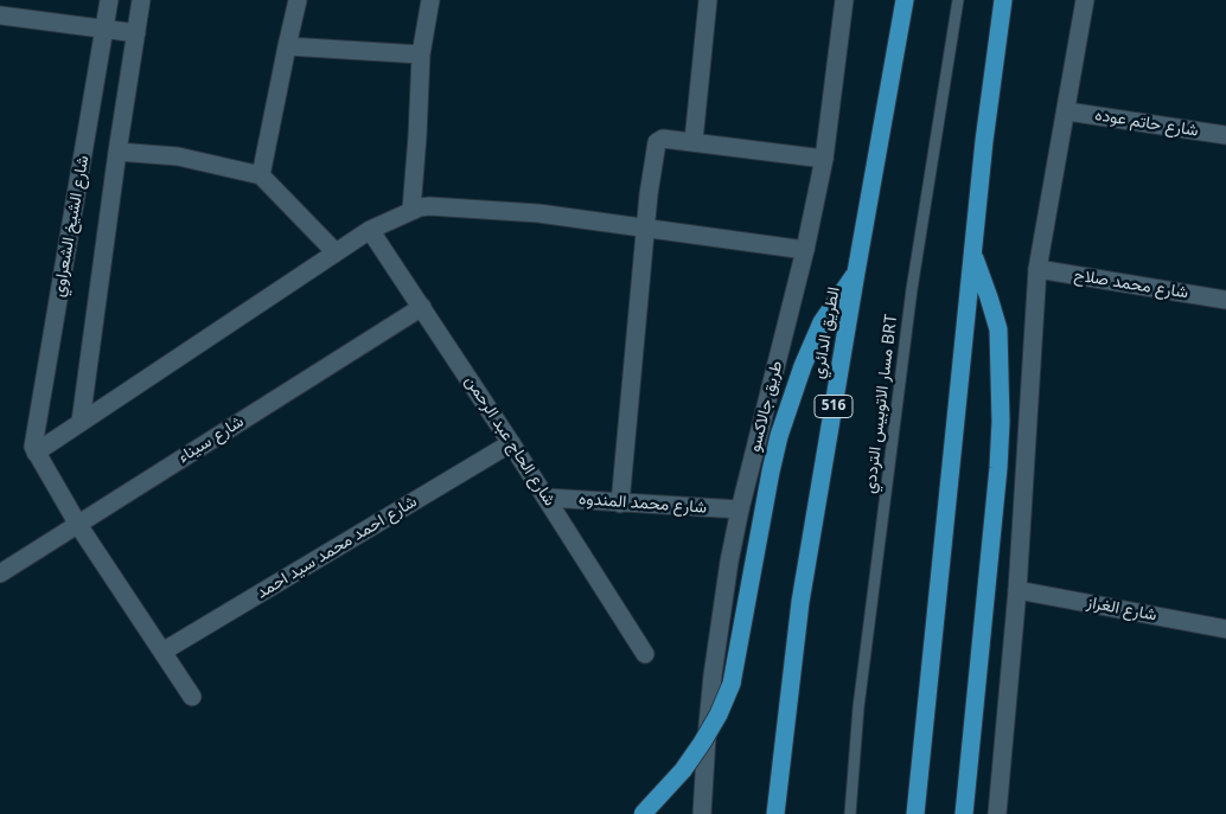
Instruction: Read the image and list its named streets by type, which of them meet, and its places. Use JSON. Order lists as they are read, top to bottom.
{
  "streets": {
    "highway": ["الطريق الدائري", "516"],
    "street": [
      "شارع حاتم عوده",
      "شارع الشيخ الشعراوي",
      "شارع محمد صلاح",
      "طريق جالاكسو",
      "شارع سيناء",
      "شارع الحاج عبد الرحمن",
      "شارع محمد المندوه",
      "شارع احمد محمد سيد احمد",
      "شارع الغراز"
    ],
    "lane": ["مسار الاتوبيس الترددي BRT"]
  },
  "crossings": [
    ["طريق جالاكسو", "شارع محمد المندوه"],
    ["شارع سيناء", "شارع الحاج عبد الرحمن"],
    ["شارع الحاج عبد الرحمن", "شارع محمد المندوه"],
    ["شارع الحاج عبد الرحمن", "شارع احمد محمد سيد احمد"]
  ]
}
